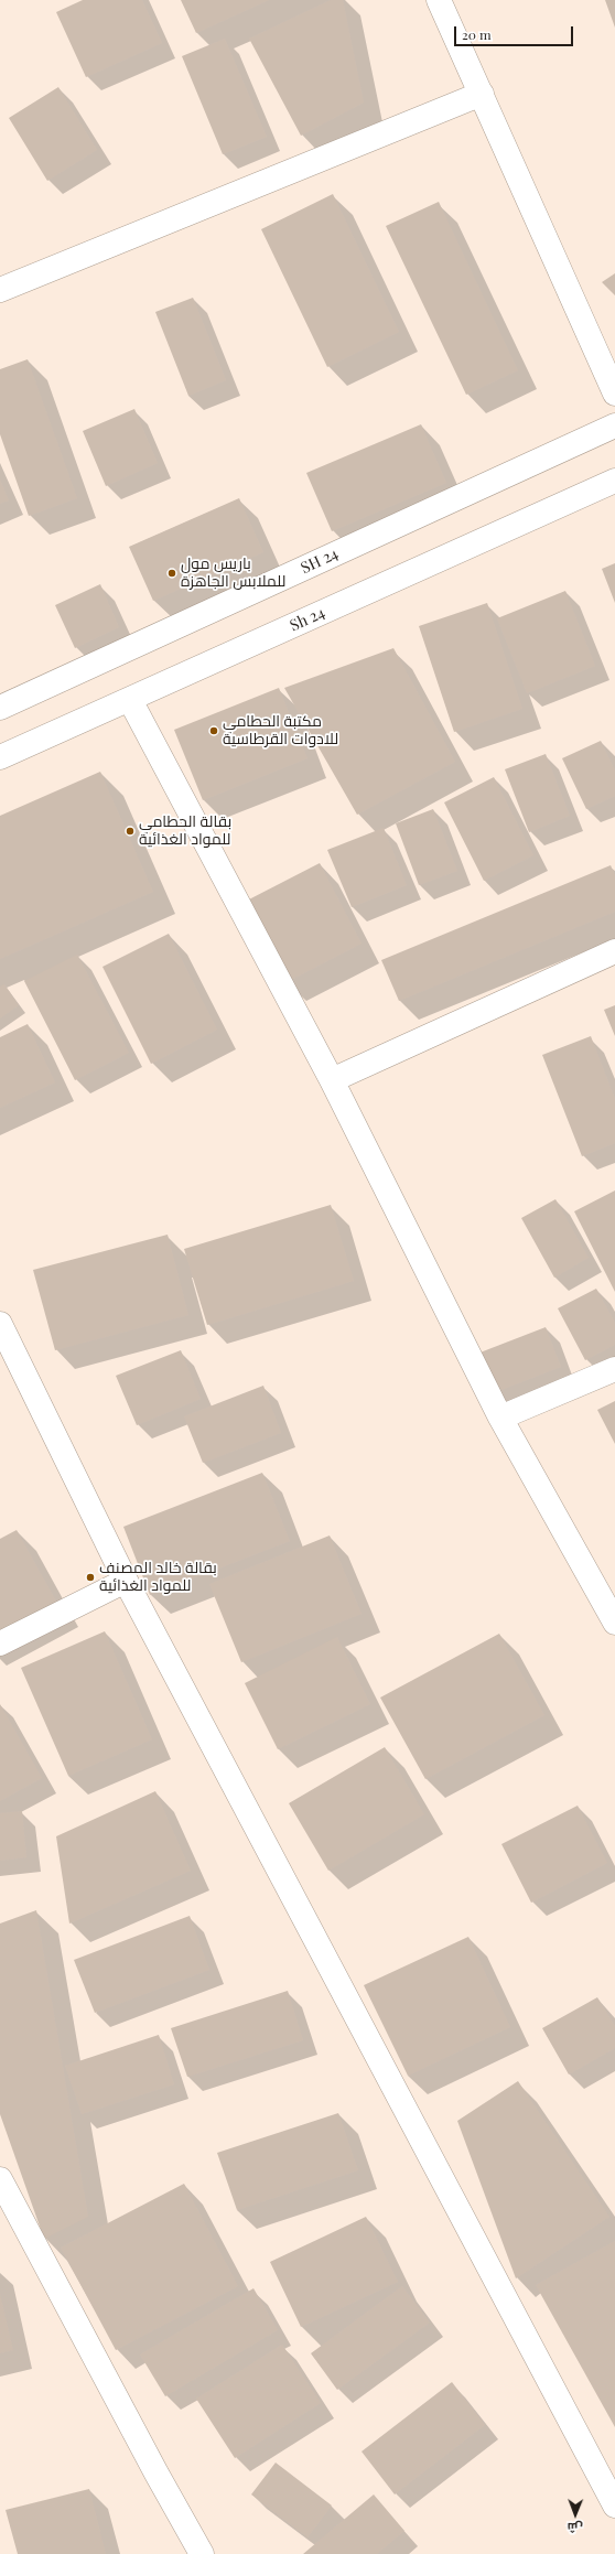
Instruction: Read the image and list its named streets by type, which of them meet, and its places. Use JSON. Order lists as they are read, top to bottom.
{
  "streets": {
    "street": ["SH 24", "Sh 24"]
  },
  "places": [
    "باريس مول للملابس الجاهزة",
    "مكتبة الحطامي للادوات القرطاسية",
    "بقالة الحطامي للمواد الغذائية",
    "بقالة خالد المصنف للمواد الغذائية"
  ],
  "scale_bar": "20 m",
  "north": "bottom"
}
